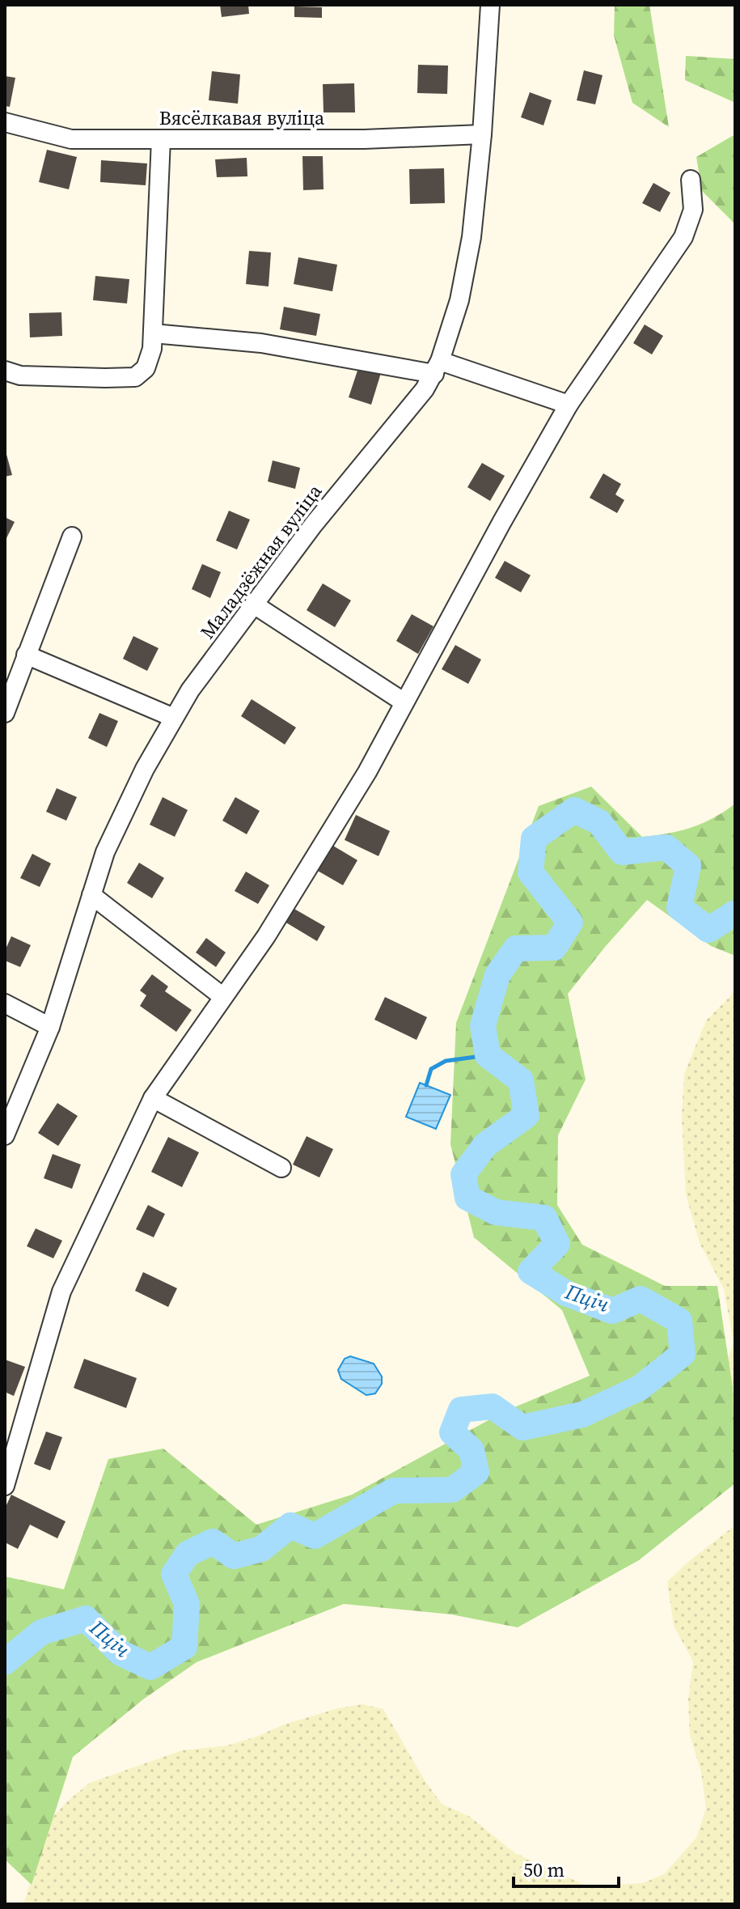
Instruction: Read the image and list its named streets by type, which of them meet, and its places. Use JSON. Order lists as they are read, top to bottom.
{
  "streets": {
    "street": ["Вясёлкавая вуліца", "Маладзёжная вуліца"]
  },
  "crossings": [
    ["Вясёлкавая вуліца", "Маладзёжная вуліца"]
  ],
  "water": ["Пціч"],
  "scale_bar": "50 m"
}
